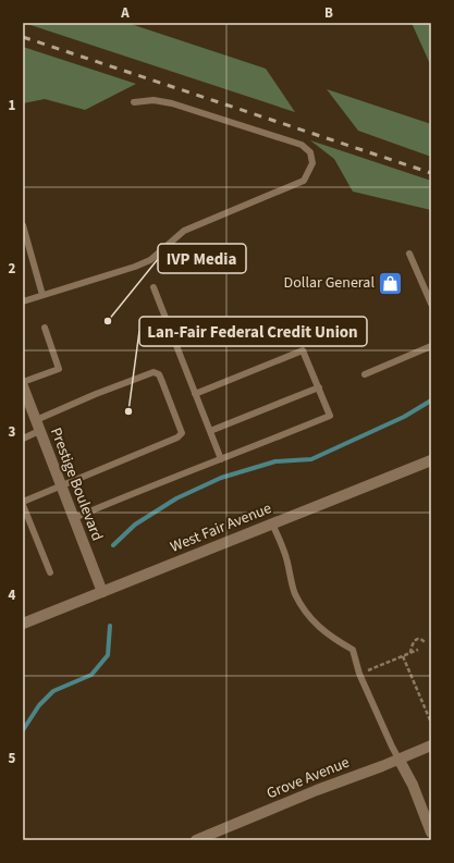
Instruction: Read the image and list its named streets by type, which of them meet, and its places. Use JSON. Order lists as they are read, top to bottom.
{
  "streets": {
    "street": ["Prestige Boulevard", "West Fair Avenue", "Grove Avenue"]
  },
  "crossings": [
    ["Prestige Boulevard", "West Fair Avenue"]
  ],
  "places": {
    "shop": ["Dollar General"],
    "other": ["IVP Media", "Lan-Fair Federal Credit Union"]
  },
  "grid": {
    "columns": ["A", "B"],
    "rows": [
      "1",
      "2",
      "3",
      "4",
      "5"
    ]
  }
}
